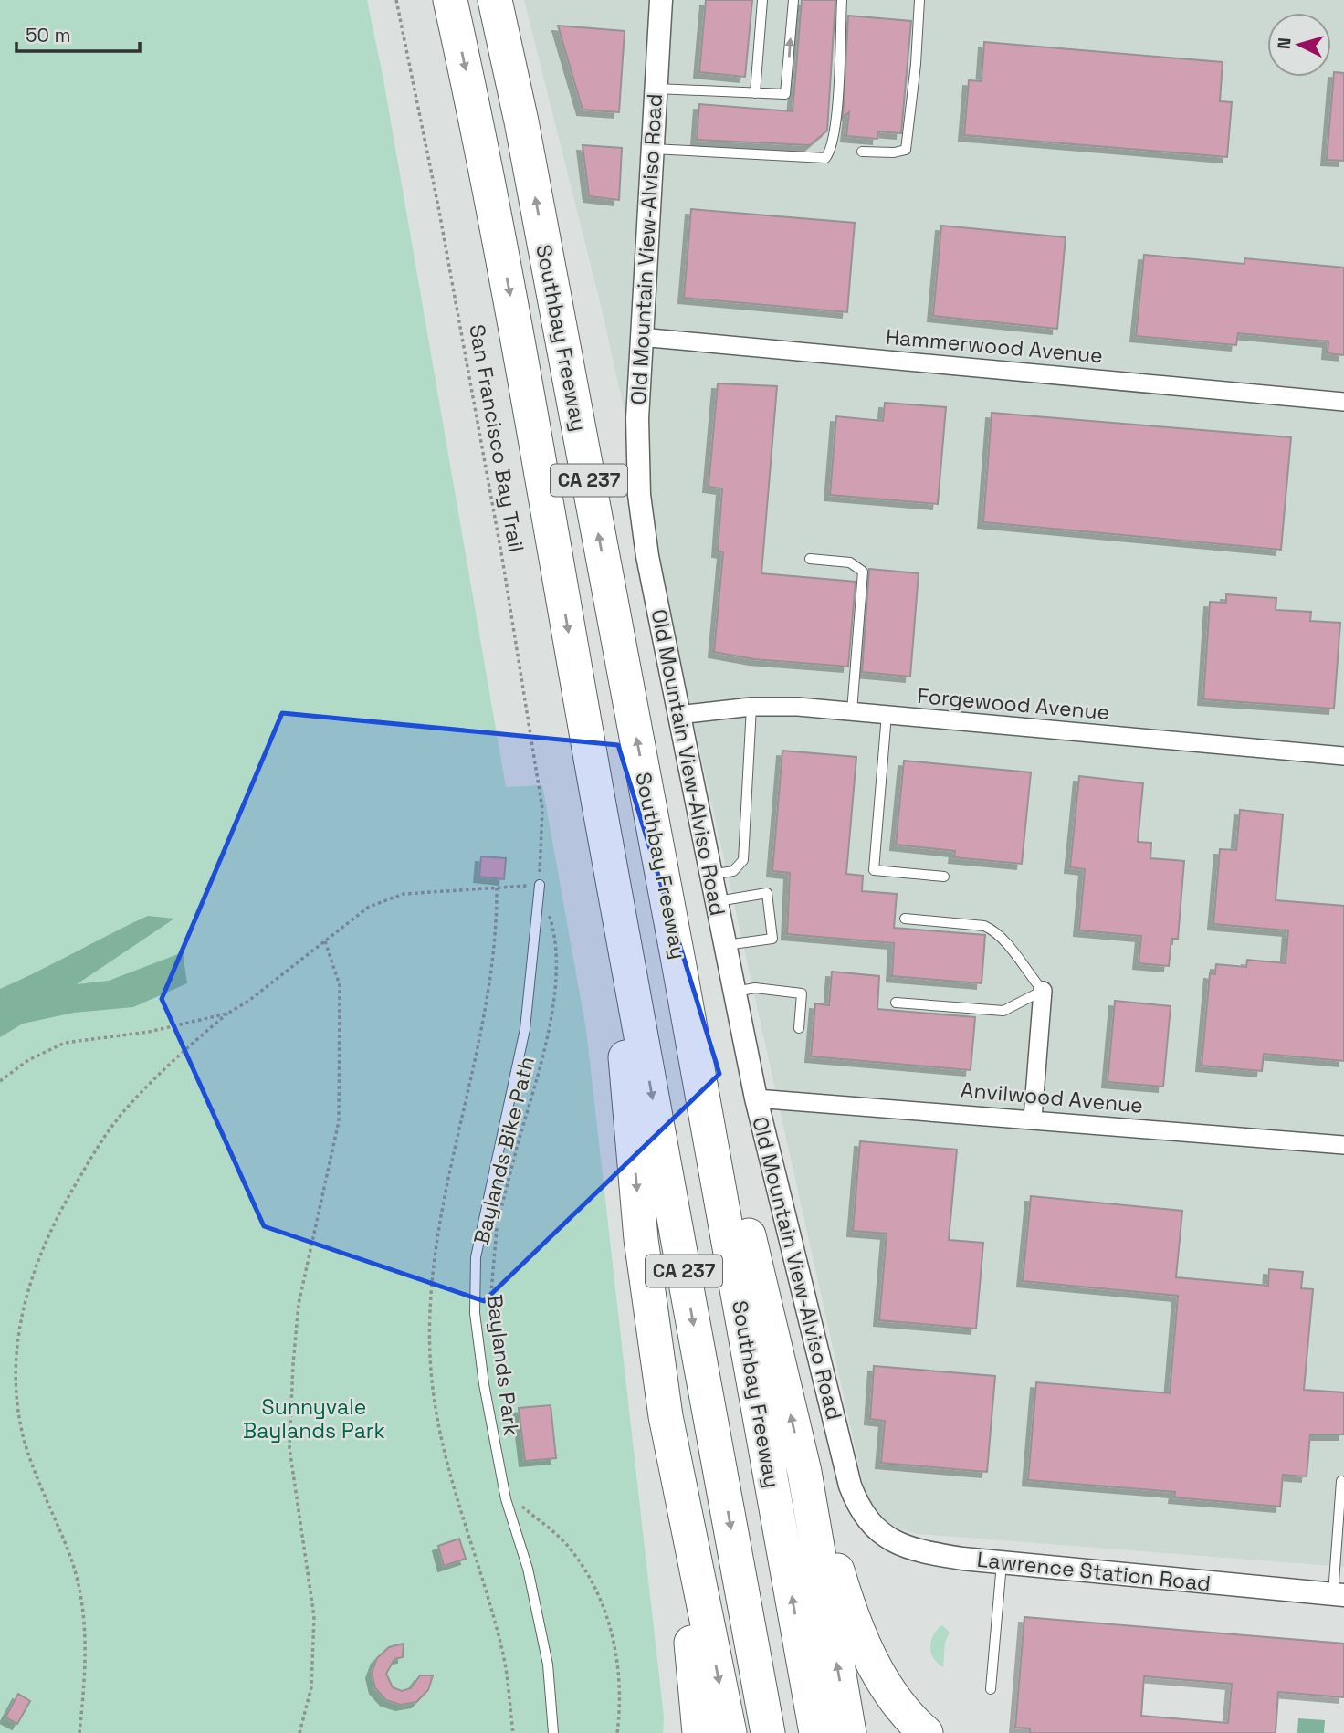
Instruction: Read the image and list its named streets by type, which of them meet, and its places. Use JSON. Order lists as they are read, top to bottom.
{
  "streets": {
    "highway": ["Southbay Freeway", "CA 237"],
    "street": [
      "Old Mountain View-Alviso Road",
      "Hammerwood Avenue",
      "Forgewood Avenue",
      "Anvilwood Avenue",
      "Lawrence Station Road"
    ],
    "lane": ["Baylands Park"],
    "path": ["San Francisco Bay Trail", "Baylands Bike Path"]
  },
  "crossings": [
    ["Old Mountain View-Alviso Road", "Hammerwood Avenue"],
    ["Old Mountain View-Alviso Road", "Forgewood Avenue"],
    ["Old Mountain View-Alviso Road", "Anvilwood Avenue"],
    ["Old Mountain View-Alviso Road", "Lawrence Station Road"],
    ["San Francisco Bay Trail", "Baylands Bike Path"],
    ["San Francisco Bay Trail", "Baylands Park"],
    ["Baylands Bike Path", "Baylands Park"]
  ],
  "parks": ["Sunnyvale Baylands Park"],
  "scale_bar": "50 m",
  "north": "left"
}
